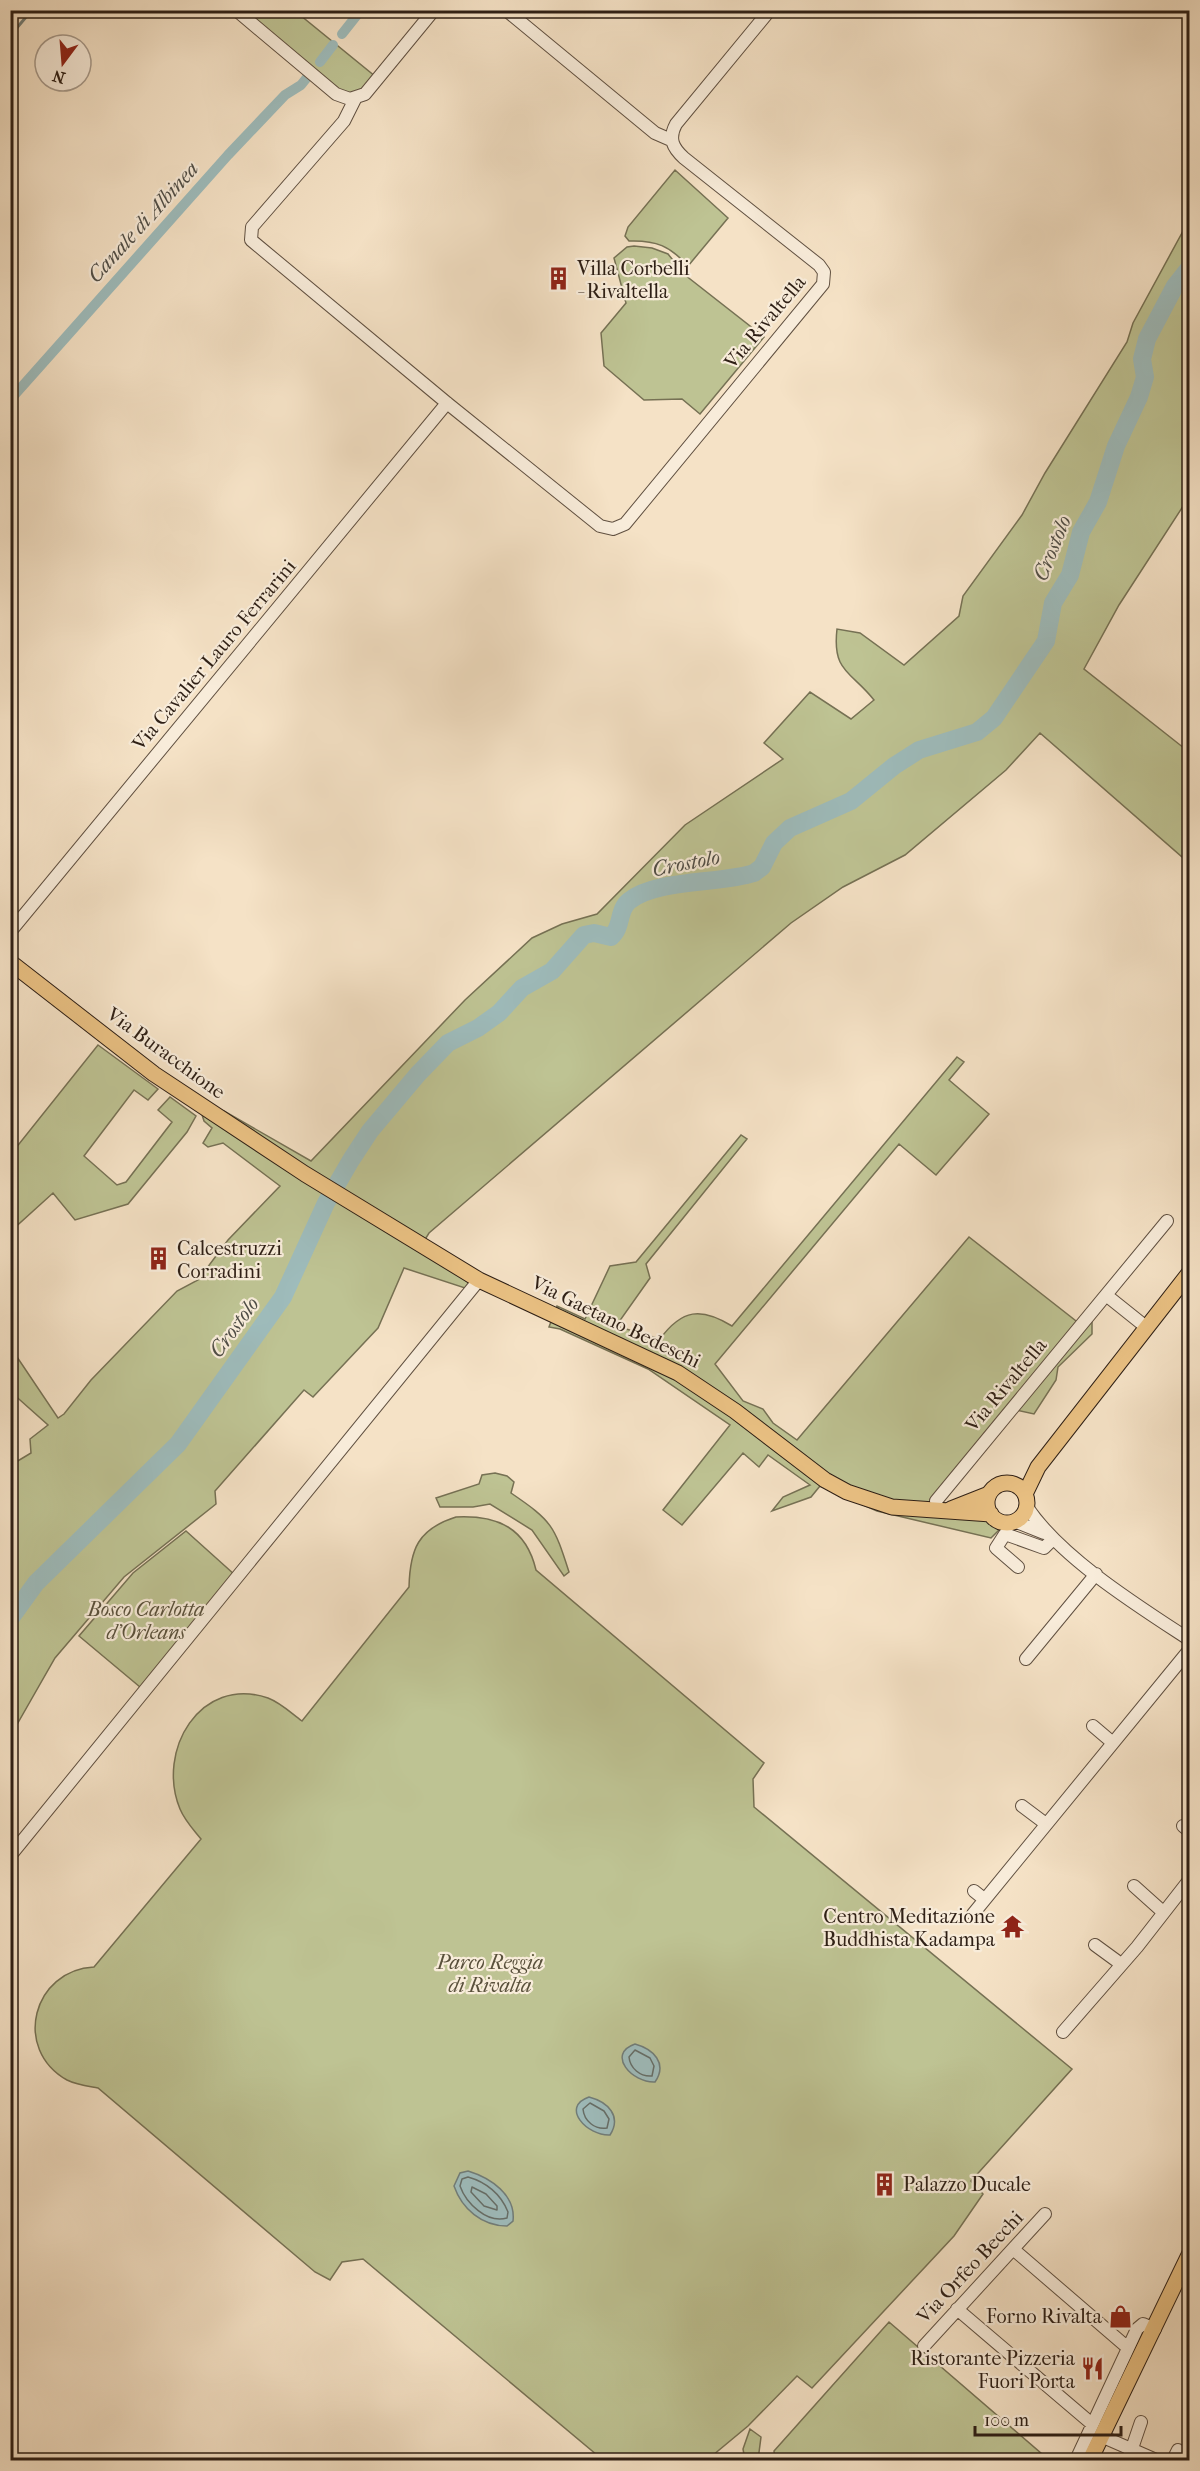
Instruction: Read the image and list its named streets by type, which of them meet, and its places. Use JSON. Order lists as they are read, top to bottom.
{
  "streets": {
    "main road": ["Via Buracchione", "Via Gaetano Bedeschi"],
    "street": ["Via Rivaltella", "Via Cavalier Lauro Ferrarini", "Via Orfeo Becchi"]
  },
  "crossings": [
    ["Via Rivaltella", "Via Cavalier Lauro Ferrarini"],
    ["Via Rivaltella", "Via Gaetano Bedeschi"],
    ["Via Buracchione", "Via Gaetano Bedeschi"]
  ],
  "water": ["Canale di Albinea", "Crostolo"],
  "parks": ["Bosco Carlotta d'Orleans", "Parco Reggia di Rivalta"],
  "places": {
    "building": ["Villa Corbelli - Rivaltella", "Calcestruzzi Corradini", "Palazzo Ducale"],
    "temple": ["Centro Meditazione Buddhista Kadampa"],
    "shop": ["Forno Rivalta"],
    "restaurant": ["Ristorante Pizzeria Fuori Porta"]
  },
  "scale_bar": "100 m",
  "north": "bottom"
}
